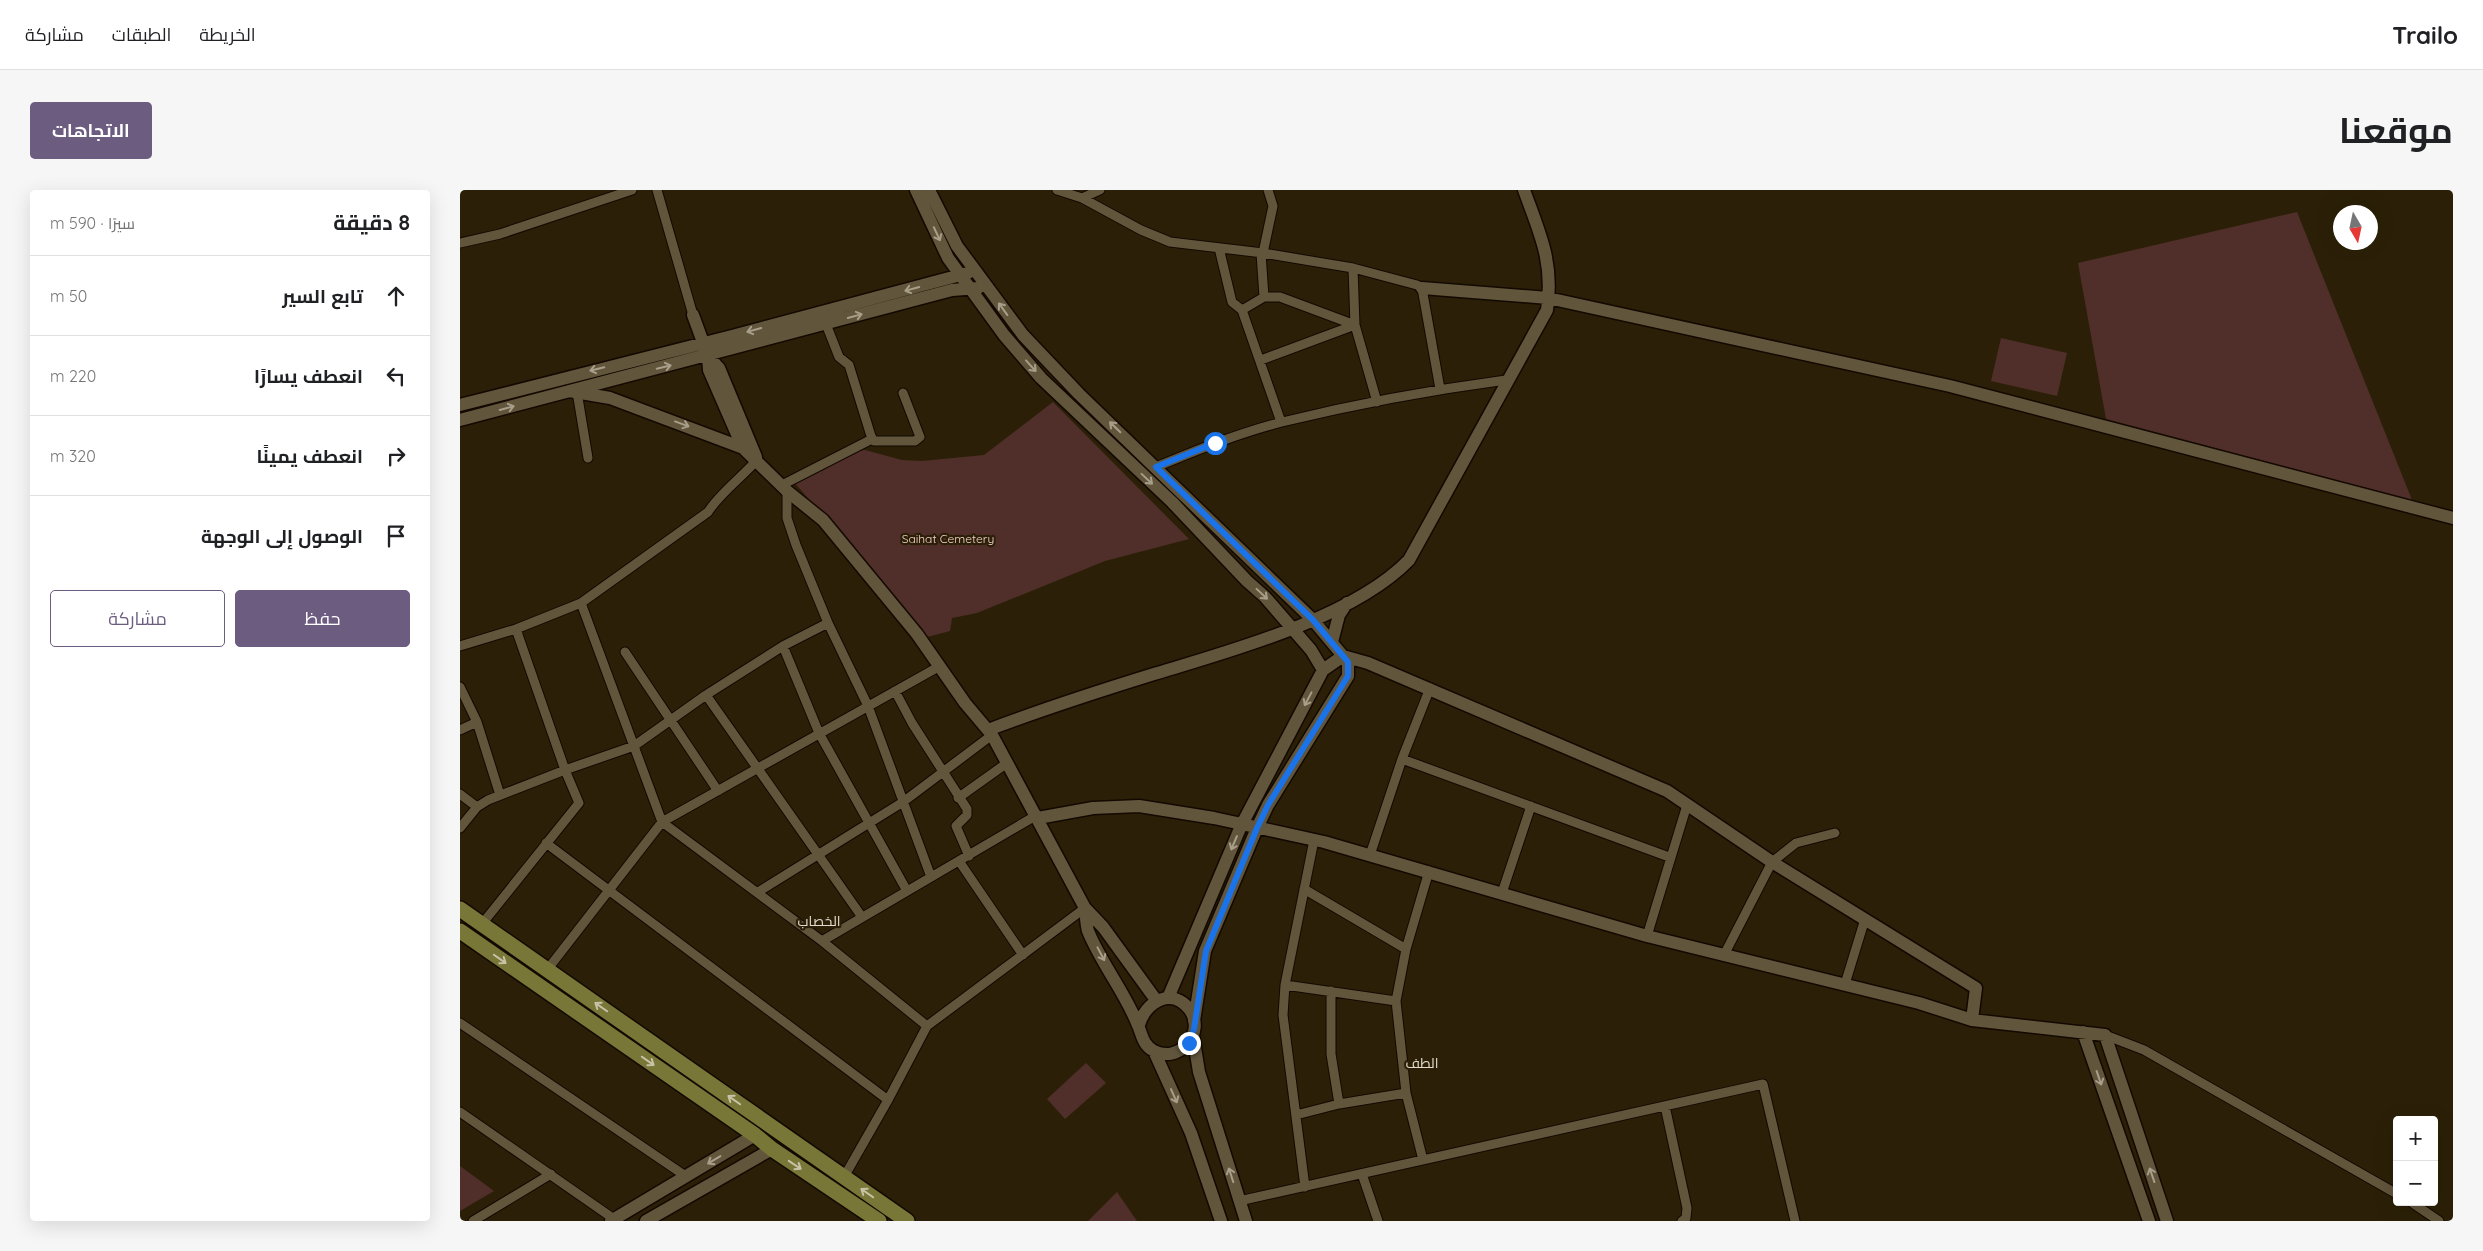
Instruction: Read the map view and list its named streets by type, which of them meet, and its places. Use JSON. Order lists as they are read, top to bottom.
{
  "districts": ["الخصاب", "الطف"],
  "parks": ["Saihat Cemetery"],
  "north": "bottom",
  "page": {
    "header": "Trailo",
    "nav": ["الخريطة", "الطبقات", "مشاركة"],
    "title": "موقعنا",
    "buttons": [
      "الاتجاهات",
      ["حفظ", "مشاركة"]
    ],
    "heading": ["8 دقيقة", "سيرًا · 590 m"],
    "list": [
      ["تابع السير", "50 m"],
      ["انعطف يسارًا", "220 m"],
      ["انعطف يمينًا", "320 m"],
      "الوصول إلى الوجهة"
    ],
    "map_buttons": ["+", "−"]
  }
}
